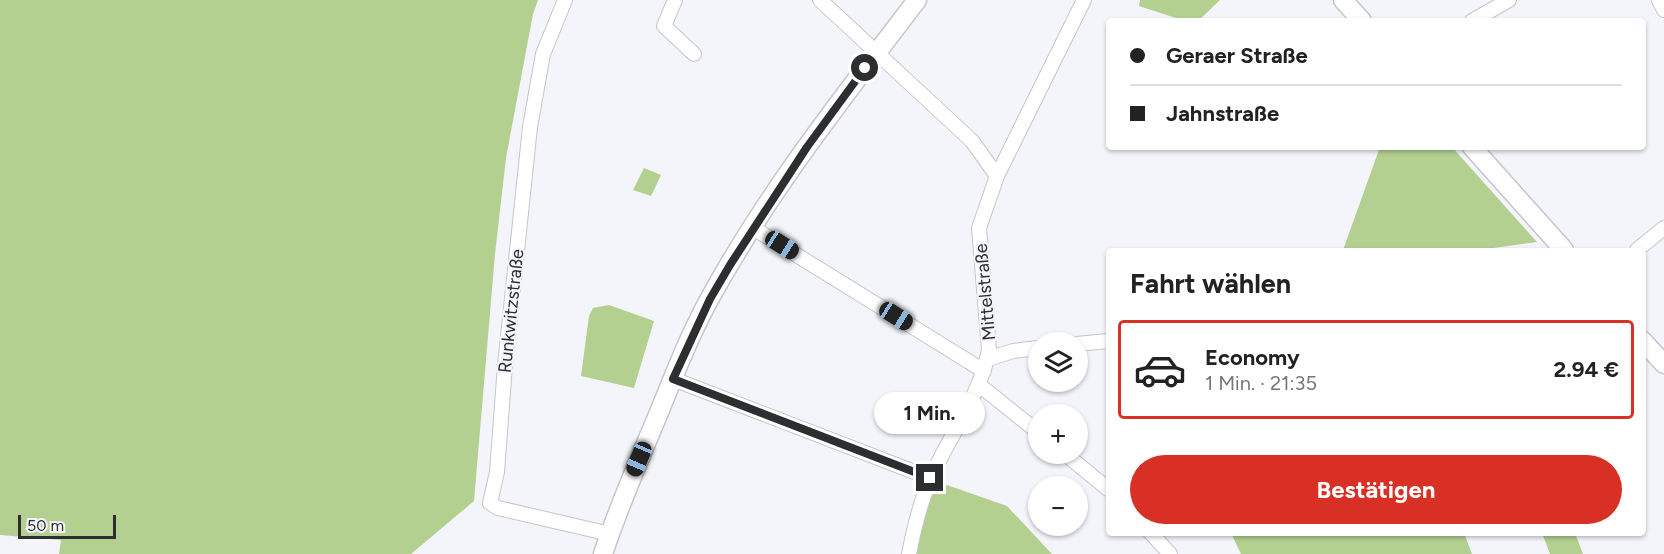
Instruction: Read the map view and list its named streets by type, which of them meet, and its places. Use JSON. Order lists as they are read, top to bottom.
{
  "streets": {
    "street": ["Mittelstraße", "Runkwitzstraße"]
  },
  "scale_bar": "50 m",
  "page": {
    "banner": ["Geraer Straße", "Jahnstraße"],
    "heading": "Fahrt wählen",
    "list": [
      {
        "name": "Economy",
        "note": "1 Min. · 21:35",
        "value": "2.94 €"
      }
    ],
    "map_buttons": ["+", "−"],
    "bubble": "1 Min.",
    "buttons": "Bestätigen",
    "scale": "50 m"
  }
}
